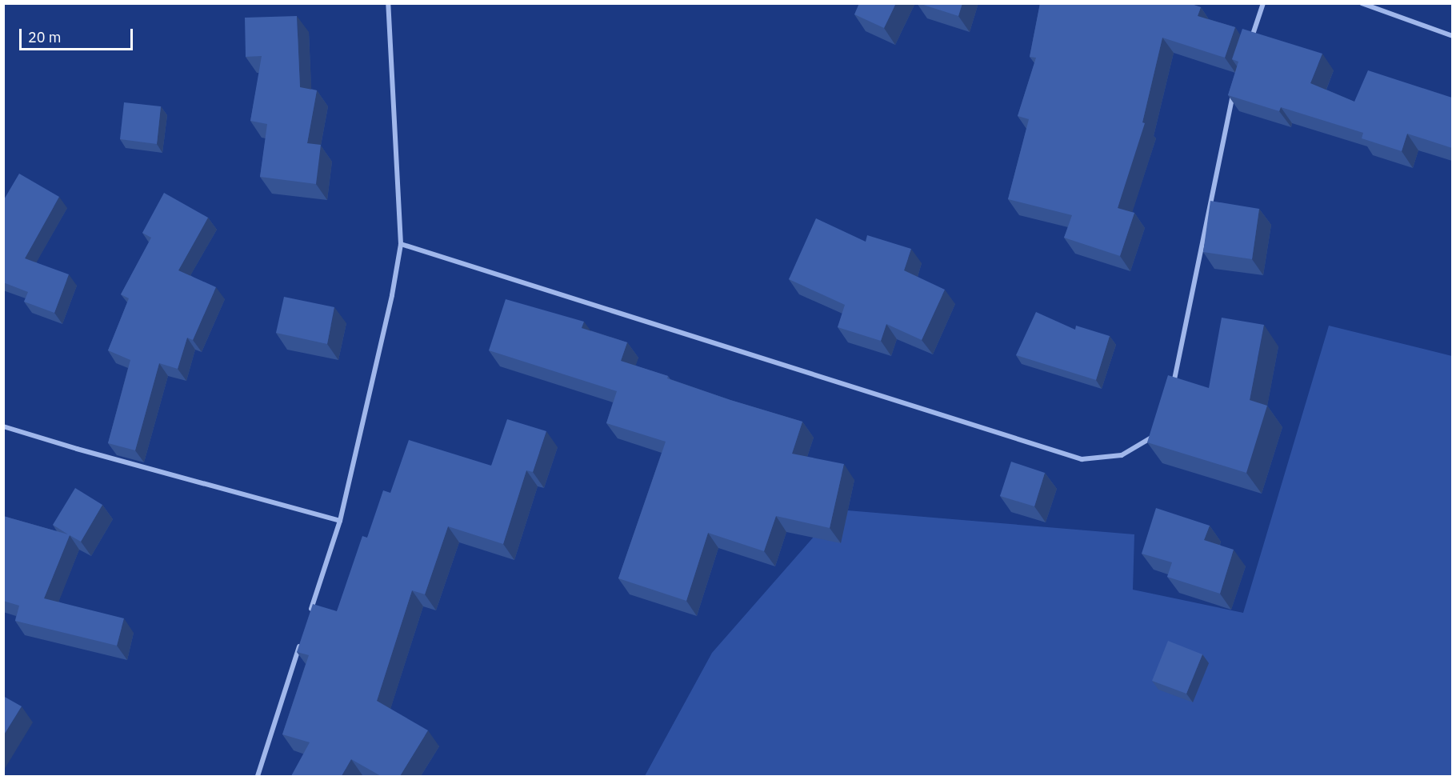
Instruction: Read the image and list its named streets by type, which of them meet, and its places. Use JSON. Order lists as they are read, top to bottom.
{
  "scale_bar": "20 m"
}
